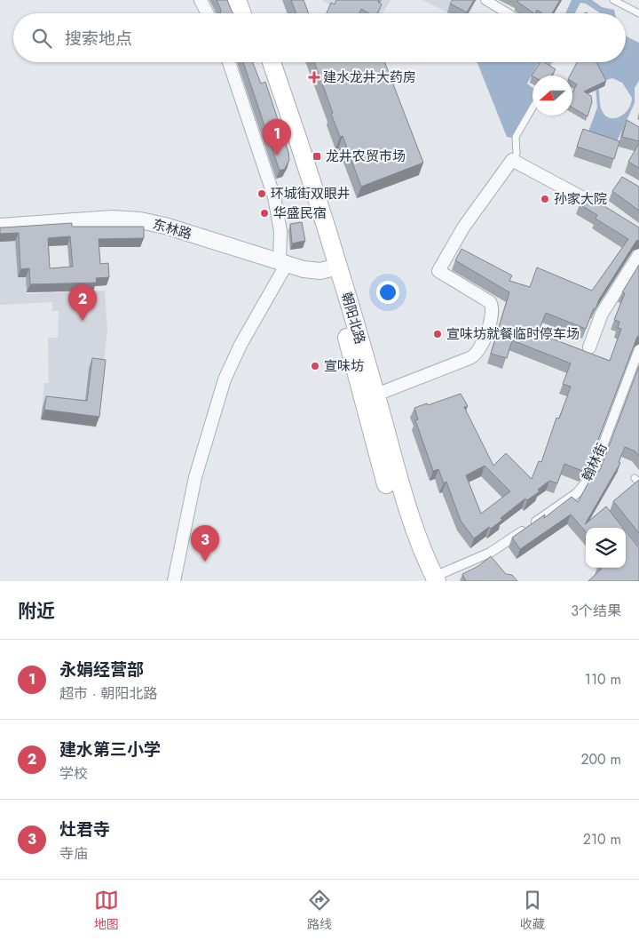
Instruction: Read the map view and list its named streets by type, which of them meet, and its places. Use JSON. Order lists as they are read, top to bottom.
{
  "streets": {
    "main road": ["朝阳北路"],
    "street": ["东林路", "翰林街"]
  },
  "crossings": [
    ["东林路", "朝阳北路"],
    ["朝阳北路", "翰林街"]
  ],
  "places": {
    "health": ["建水龙井大药房"],
    "transit": ["龙井农贸市场"],
    "other": [
      "环城街双眼井",
      "孙家大院",
      "华盛民宿",
      "宣味坊就餐临时停车场",
      "宣味坊"
    ]
  },
  "north": "left",
  "page": {
    "search": "搜索地点",
    "pins": ["1", "2", "3"],
    "heading": ["附近", "3个结果"],
    "list": [
      {
        "mark": "1",
        "name": "永娟经营部",
        "note": "超市 · 朝阳北路",
        "value": "110 m"
      },
      {
        "mark": "2",
        "name": "建水第三小学",
        "note": "学校",
        "value": "200 m"
      },
      {
        "mark": "3",
        "name": "灶君寺",
        "note": "寺庙",
        "value": "210 m"
      }
    ],
    "nav": ["地图", "路线", "收藏"]
  }
}
